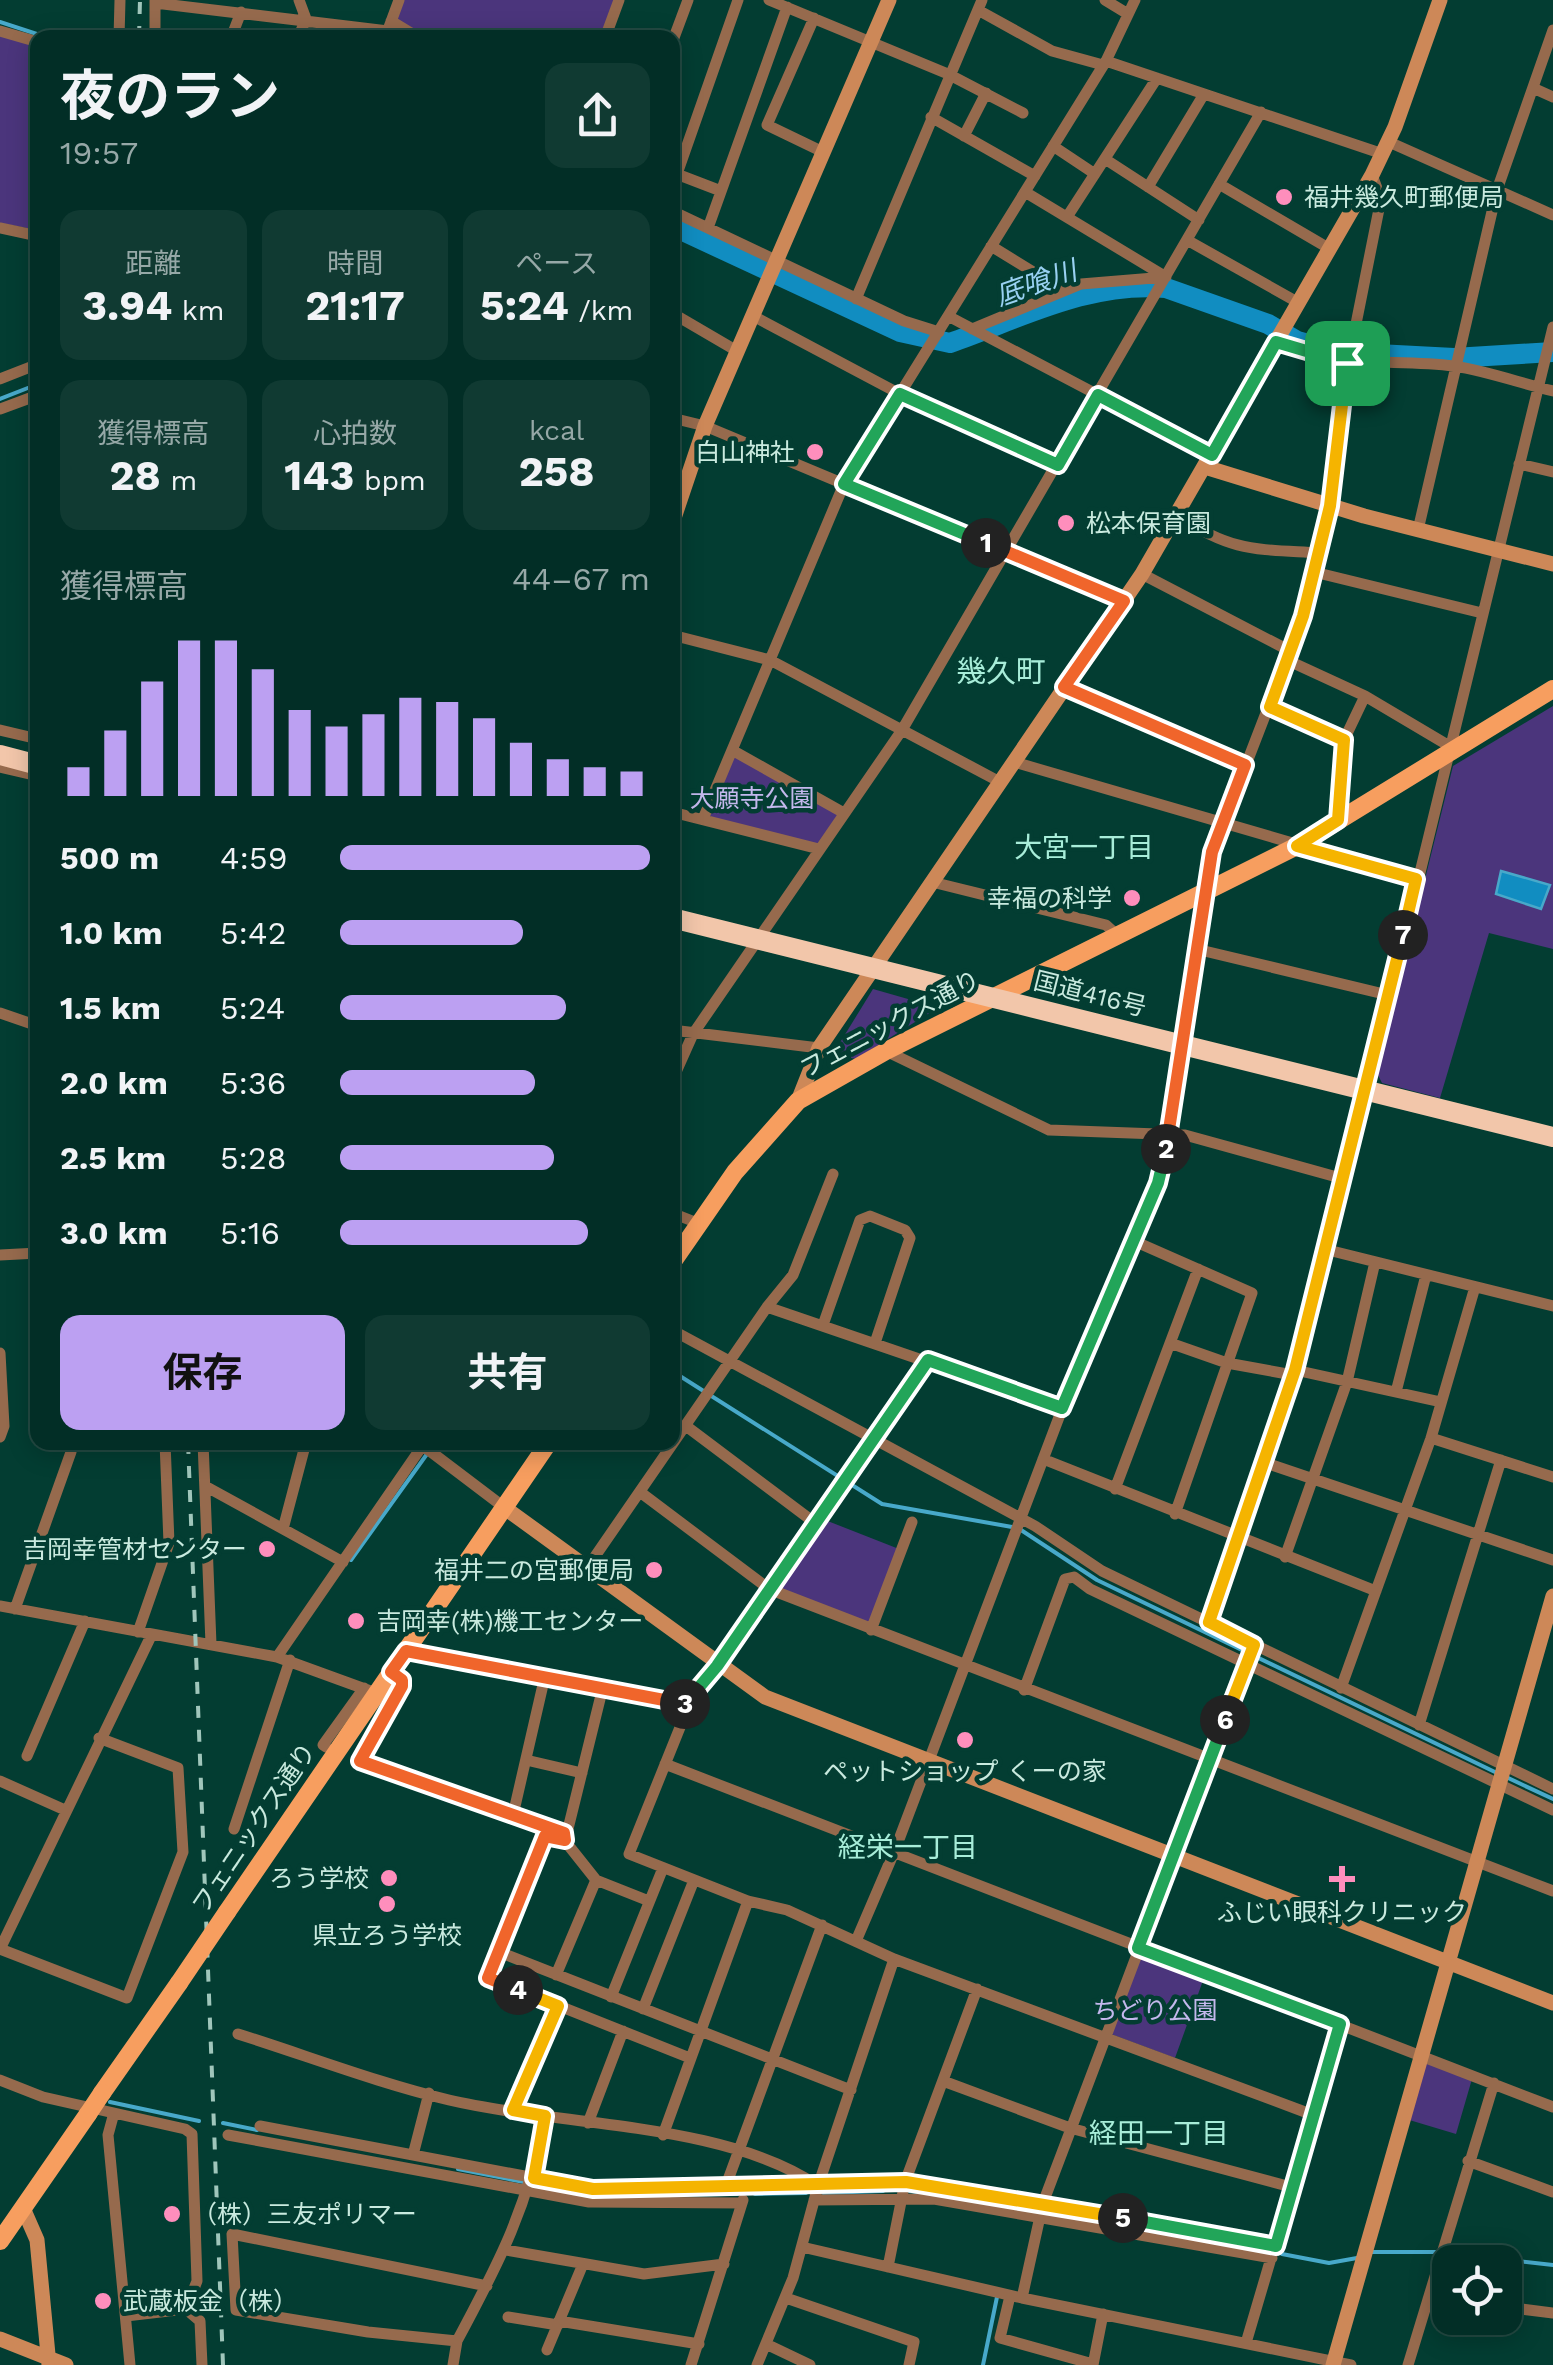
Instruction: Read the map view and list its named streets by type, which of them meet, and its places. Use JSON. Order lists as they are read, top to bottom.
{
  "streets": {
    "highway": ["国道416号"],
    "main road": ["フェニックス通り"]
  },
  "crossings": [
    ["国道416号", "フェニックス通り"]
  ],
  "districts": [
    "幾久町",
    "大宮一丁目",
    "経栄一丁目",
    "経田一丁目"
  ],
  "water": ["底喰川"],
  "parks": ["大願寺公園", "ちどり公園"],
  "places": {
    "other": [
      "福井幾久町郵便局",
      "白山神社",
      "松本保育園",
      "幸福の科学",
      "吉岡幸管材センター",
      "福井二の宮郵便局",
      "吉岡幸(株)機工センター",
      "ペットショップ くーの家",
      "ろう学校",
      "県立ろう学校",
      "（株）三友ポリマー",
      "武蔵板金（株）"
    ],
    "health": ["ふじい眼科クリニック"]
  },
  "page": {
    "heading": ["夜のラン", "19:57"],
    "stats": [
      ["距離", "3.94 km"],
      ["時間", "21:17"],
      ["ペース", "5:24 /km"],
      ["獲得標高", "28 m"],
      ["心拍数", "143 bpm"],
      ["kcal", "258"]
    ],
    "pins": [
      "1",
      "7",
      "2",
      "3",
      "6",
      "4",
      "5"
    ],
    "chart": ["獲得標高", "44–67 m"],
    "list": [
      {
        "name": "500 m",
        "note": "4:59"
      },
      {
        "name": "1.0 km",
        "note": "5:42"
      },
      {
        "name": "1.5 km",
        "note": "5:24"
      },
      {
        "name": "2.0 km",
        "note": "5:36"
      },
      {
        "name": "2.5 km",
        "note": "5:28"
      },
      {
        "name": "3.0 km",
        "note": "5:16"
      }
    ],
    "buttons": ["保存", "共有"]
  }
}
